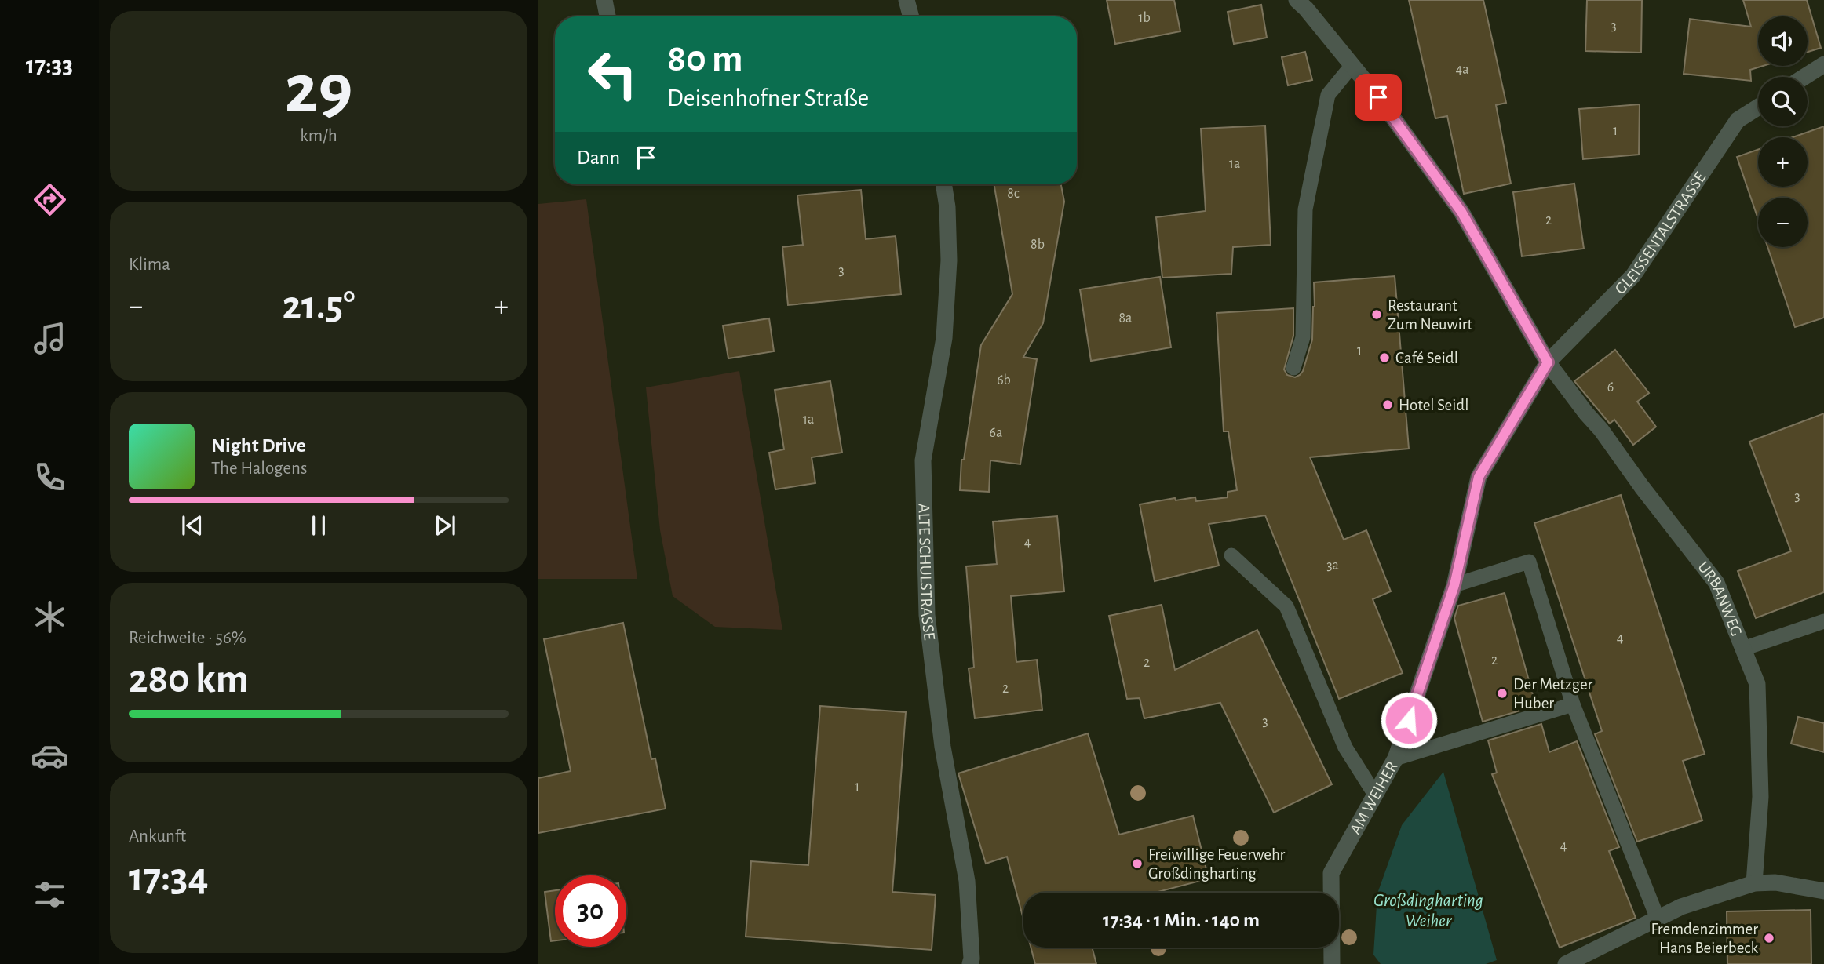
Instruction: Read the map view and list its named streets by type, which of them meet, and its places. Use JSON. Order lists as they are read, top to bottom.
{
  "streets": {
    "street": [
      "GLEISSENTALSTRASSE",
      "ALTE SCHULSTRASSE",
      "URBANWEG",
      "AM WEIHER"
    ]
  },
  "crossings": [
    ["GLEISSENTALSTRASSE", "URBANWEG"],
    ["GLEISSENTALSTRASSE", "AM WEIHER"],
    ["URBANWEG", "AM WEIHER"]
  ],
  "water": ["Großdingharting Weiher"],
  "places": [
    "Restaurant Zum Neuwirt",
    "Café Seidl",
    "Hotel Seidl",
    "Der Metzger Huber",
    "Freiwillige Feuerwehr Großdingharting",
    "Fremdenzimmer Hans Beierbeck"
  ],
  "house_numbers": [
    "1b",
    "3",
    "4a",
    "1",
    "1a",
    "8c",
    "2",
    "8b",
    "3",
    "8a",
    "1",
    "6b",
    "6",
    "1a",
    "6a",
    "3",
    "4",
    "3a",
    "4",
    "2",
    "2",
    "2",
    "3",
    "1",
    "4"
  ],
  "page": {
    "tabs": "17:33",
    "tile": [
      ["29", "km/h"],
      "Klima",
      ["Reichweite · 56%", "280 km"],
      ["Ankunft", "17:34"]
    ],
    "map_buttons": ["+", "−"],
    "turn": ["80 m", "Deisenhofner Straße"],
    "then": "Dann",
    "heat": ["−", "21.5°", "+"],
    "song": ["Night Drive", "The Halogens"],
    "limit": "30",
    "trip": "17:34 · 1 Min. · 140 m"
  }
}
